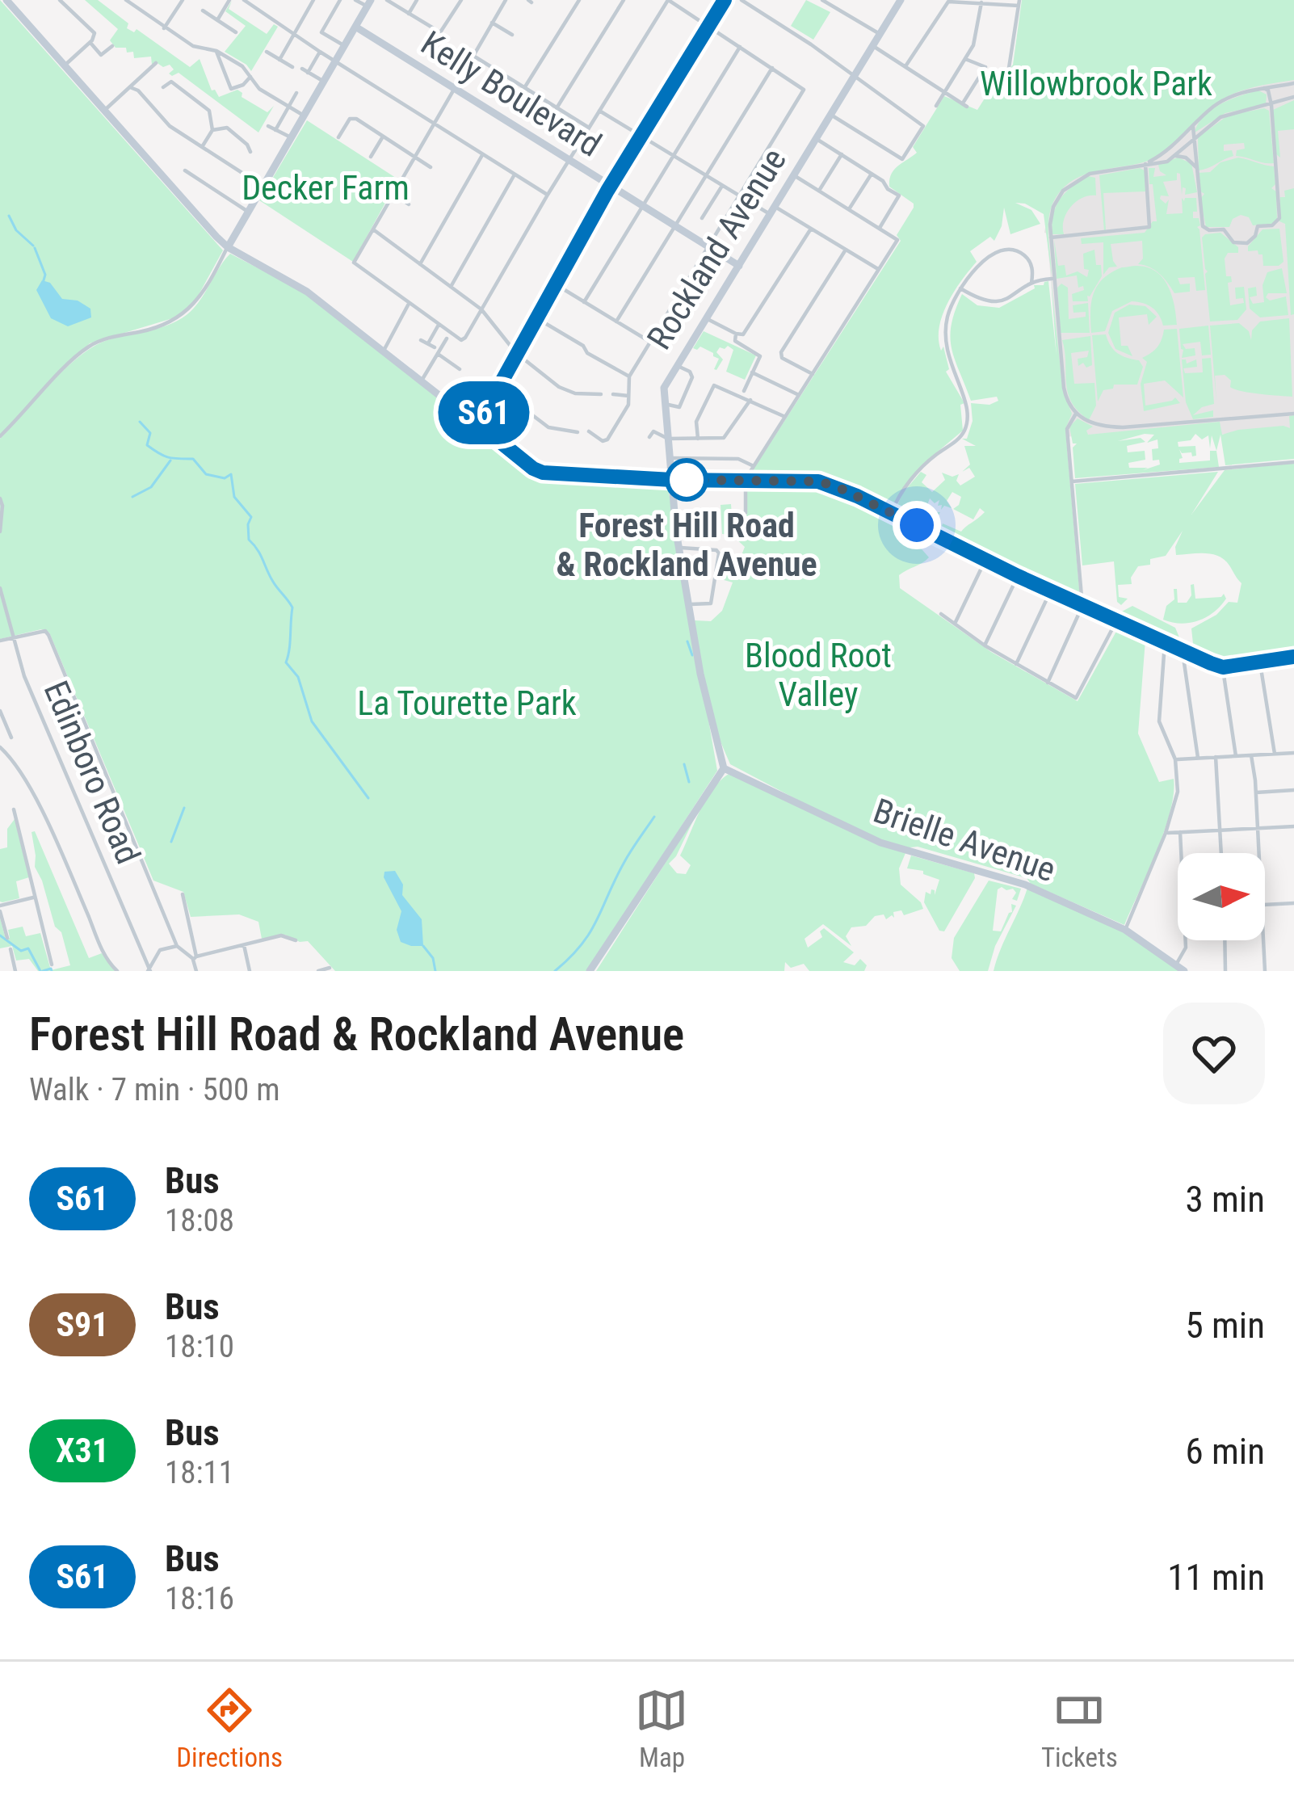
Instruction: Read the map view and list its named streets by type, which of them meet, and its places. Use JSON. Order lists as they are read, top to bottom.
{
  "streets": {
    "street": [
      "Kelly Boulevard",
      "Rockland Avenue",
      "Edinboro Road",
      "Brielle Avenue"
    ]
  },
  "crossings": [
    ["Kelly Boulevard", "Rockland Avenue"],
    ["Rockland Avenue", "Brielle Avenue"]
  ],
  "parks": [
    "Willowbrook Park",
    "Decker Farm",
    "Blood Root Valley",
    "La Tourette Park"
  ],
  "places": ["Forest Hill Road & Rockland Avenue"],
  "lines": ["bus line S61"],
  "north": "right",
  "page": {
    "on_map": "S61",
    "heading": ["Forest Hill Road & Rockland Avenue", "Walk · 7 min · 500 m"],
    "list": [
      {
        "mark": "S61",
        "name": "Bus",
        "note": "18:08",
        "value": "3 min"
      },
      {
        "mark": "S91",
        "name": "Bus",
        "note": "18:10",
        "value": "5 min"
      },
      {
        "mark": "X31",
        "name": "Bus",
        "note": "18:11",
        "value": "6 min"
      },
      {
        "mark": "S61",
        "name": "Bus",
        "note": "18:16",
        "value": "11 min"
      }
    ],
    "tabs": ["Directions", "Map", "Tickets"]
  }
}
